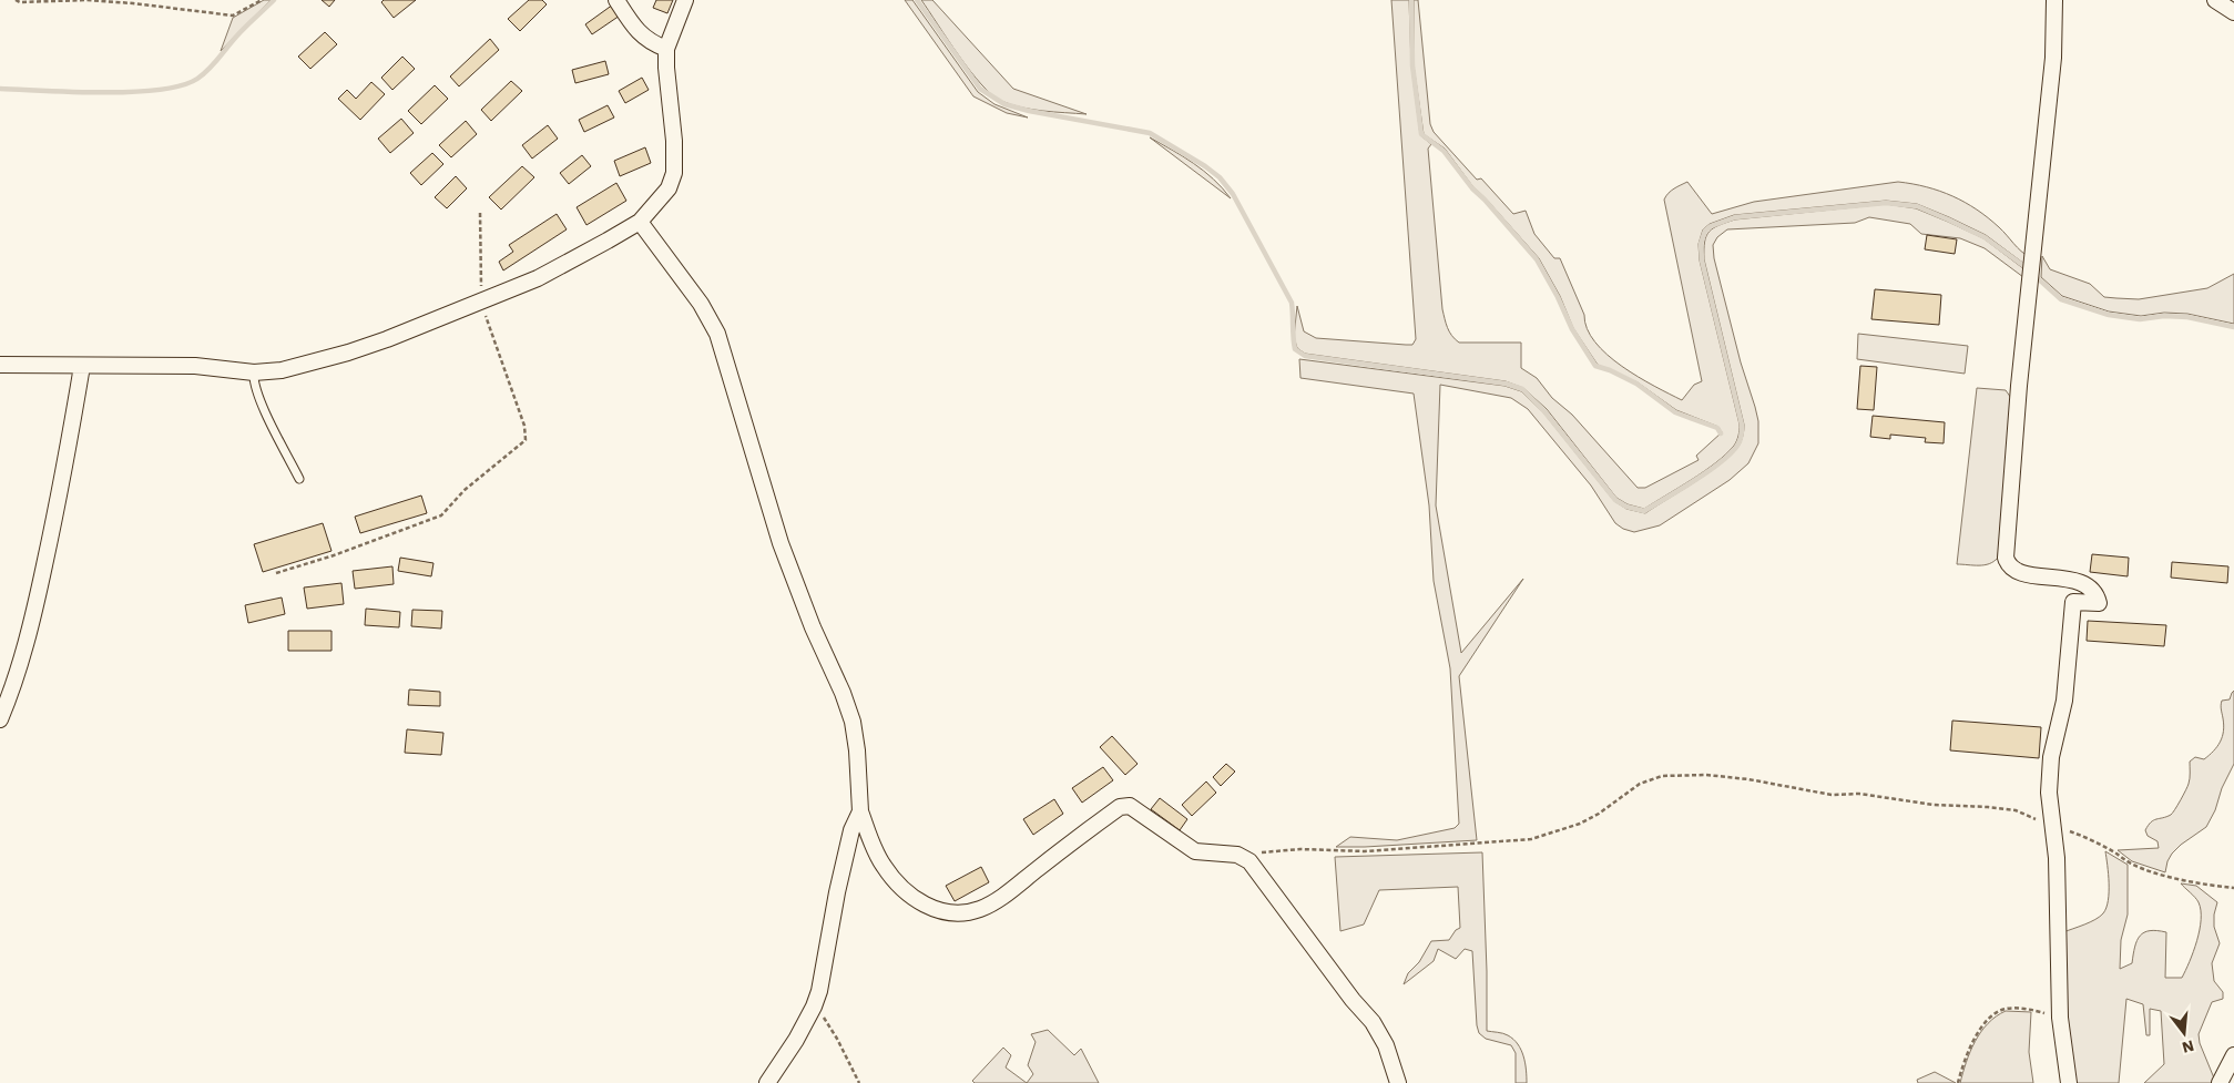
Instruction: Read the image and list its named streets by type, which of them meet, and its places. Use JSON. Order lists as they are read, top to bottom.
{
  "north": "bottom"
}
